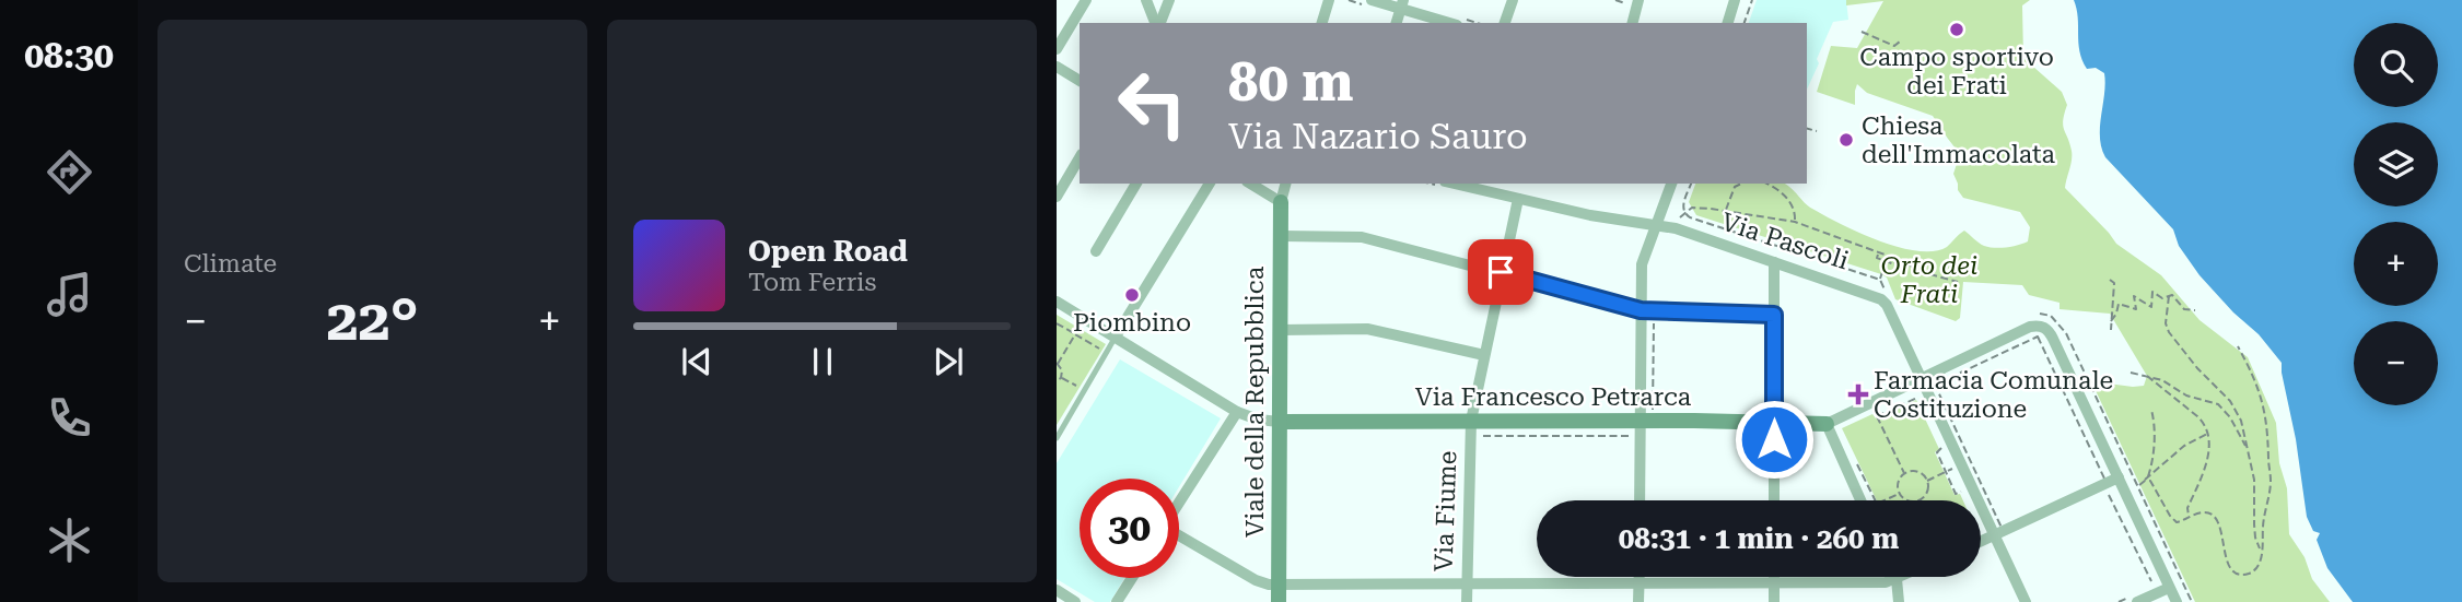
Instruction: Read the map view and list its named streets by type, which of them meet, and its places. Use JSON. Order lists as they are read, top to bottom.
{
  "streets": {
    "street": [
      "Via Pascoli",
      "Via Francesco Petrarca",
      "Viale della Repubblica",
      "Via Fiume"
    ]
  },
  "crossings": [
    ["Via Pascoli", "Via Fiume"],
    ["Via Francesco Petrarca", "Viale della Repubblica"],
    ["Via Francesco Petrarca", "Via Fiume"]
  ],
  "parks": ["Orto dei Frati"],
  "places": {
    "other": ["Campo sportivo dei Frati", "Chiesa dell'Immacolata", "Piombino"],
    "health": ["Farmacia Comunale Costituzione"]
  },
  "page": {
    "tabs": "08:30",
    "tile": "Climate",
    "map_buttons": ["+", "−"],
    "turn": ["80 m", "Via Nazario Sauro"],
    "song": ["Open Road", "Tom Ferris"],
    "heat": ["−", "22°", "+"],
    "limit": "30",
    "trip": "08:31 · 1 min · 260 m"
  }
}
